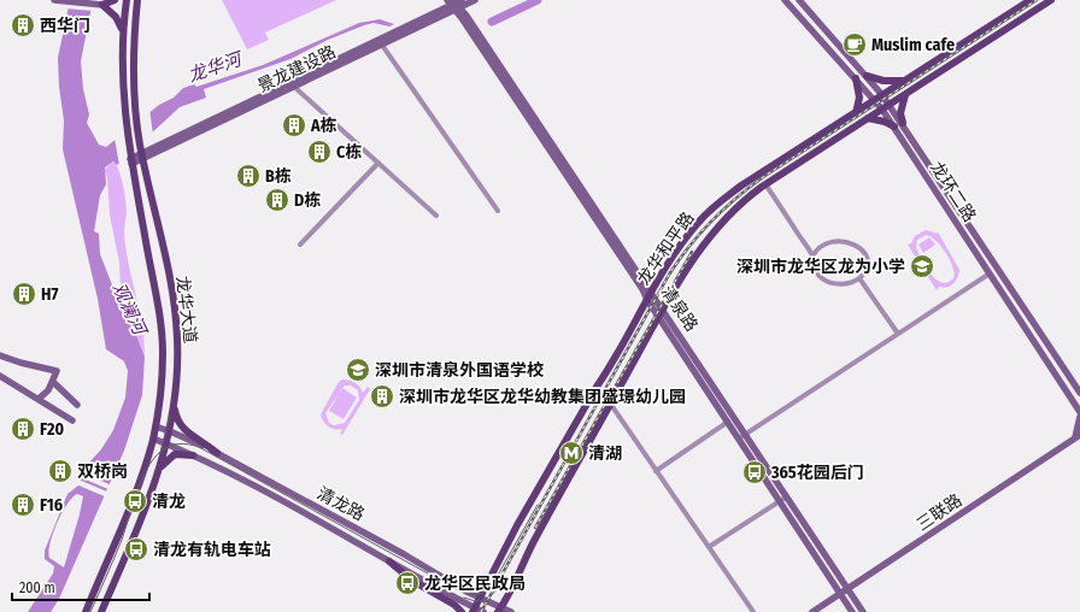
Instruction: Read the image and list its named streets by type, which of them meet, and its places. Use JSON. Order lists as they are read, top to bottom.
{
  "streets": {
    "main road": [
      "景龙建设路",
      "龙环二路",
      "龙华和平路",
      "清泉路",
      "龙华大道",
      "清龙路",
      "三联路"
    ]
  },
  "crossings": [
    ["景龙建设路", "清泉路"],
    ["景龙建设路", "龙华大道"],
    ["龙环二路", "龙华和平路"],
    ["龙华和平路", "清泉路"],
    ["龙华和平路", "清龙路"],
    ["清泉路", "三联路"],
    ["龙华大道", "清龙路"]
  ],
  "water": ["龙华河", "观澜河"],
  "places": {
    "building": [
      "西华门",
      "A栋",
      "C栋",
      "B栋",
      "D栋",
      "H7",
      "深圳市龙华区龙华幼教集团盛璟幼儿园",
      "F20",
      "双桥岗",
      "F16"
    ],
    "cafe": ["Muslim cafe"],
    "school or university": ["深圳市龙华区龙为小学", "深圳市清泉外国语学校"],
    "metro station": ["清湖"],
    "bus stop": [
      "365花园后门",
      "清龙",
      "清龙有轨电车站",
      "龙华区民政局"
    ]
  },
  "scale_bar": "200 m"
}
